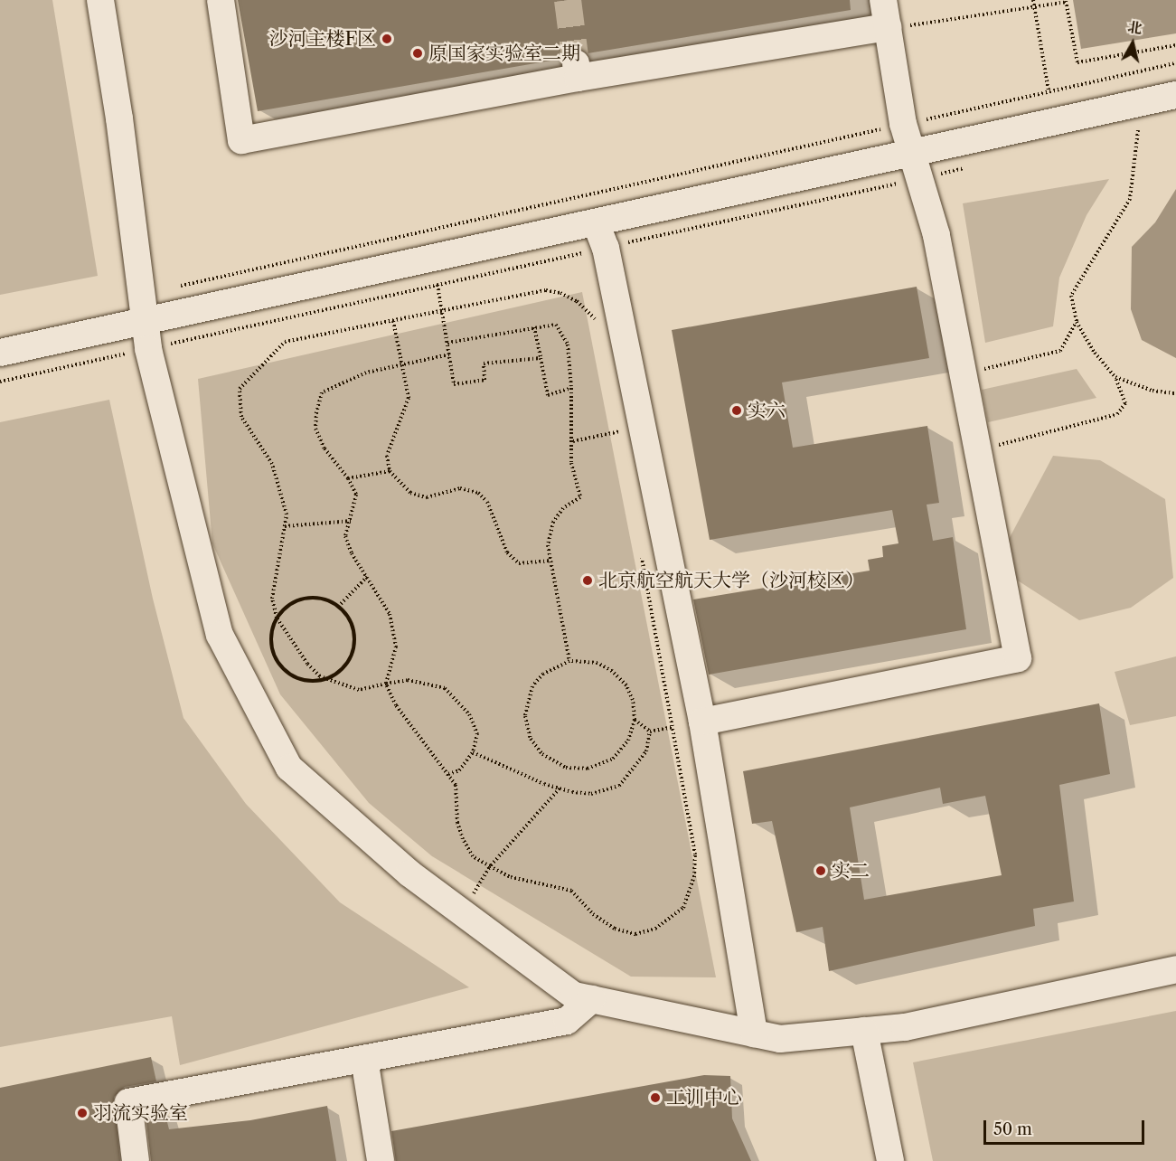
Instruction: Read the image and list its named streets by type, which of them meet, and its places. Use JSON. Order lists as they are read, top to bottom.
{
  "places": [
    "沙河主楼F区",
    "原国家实验室二期",
    "实六",
    "北京航空航天大学（沙河校区）",
    "实二",
    "工训中心",
    "羽流实验室"
  ],
  "scale_bar": "50 m",
  "north": "top"
}
